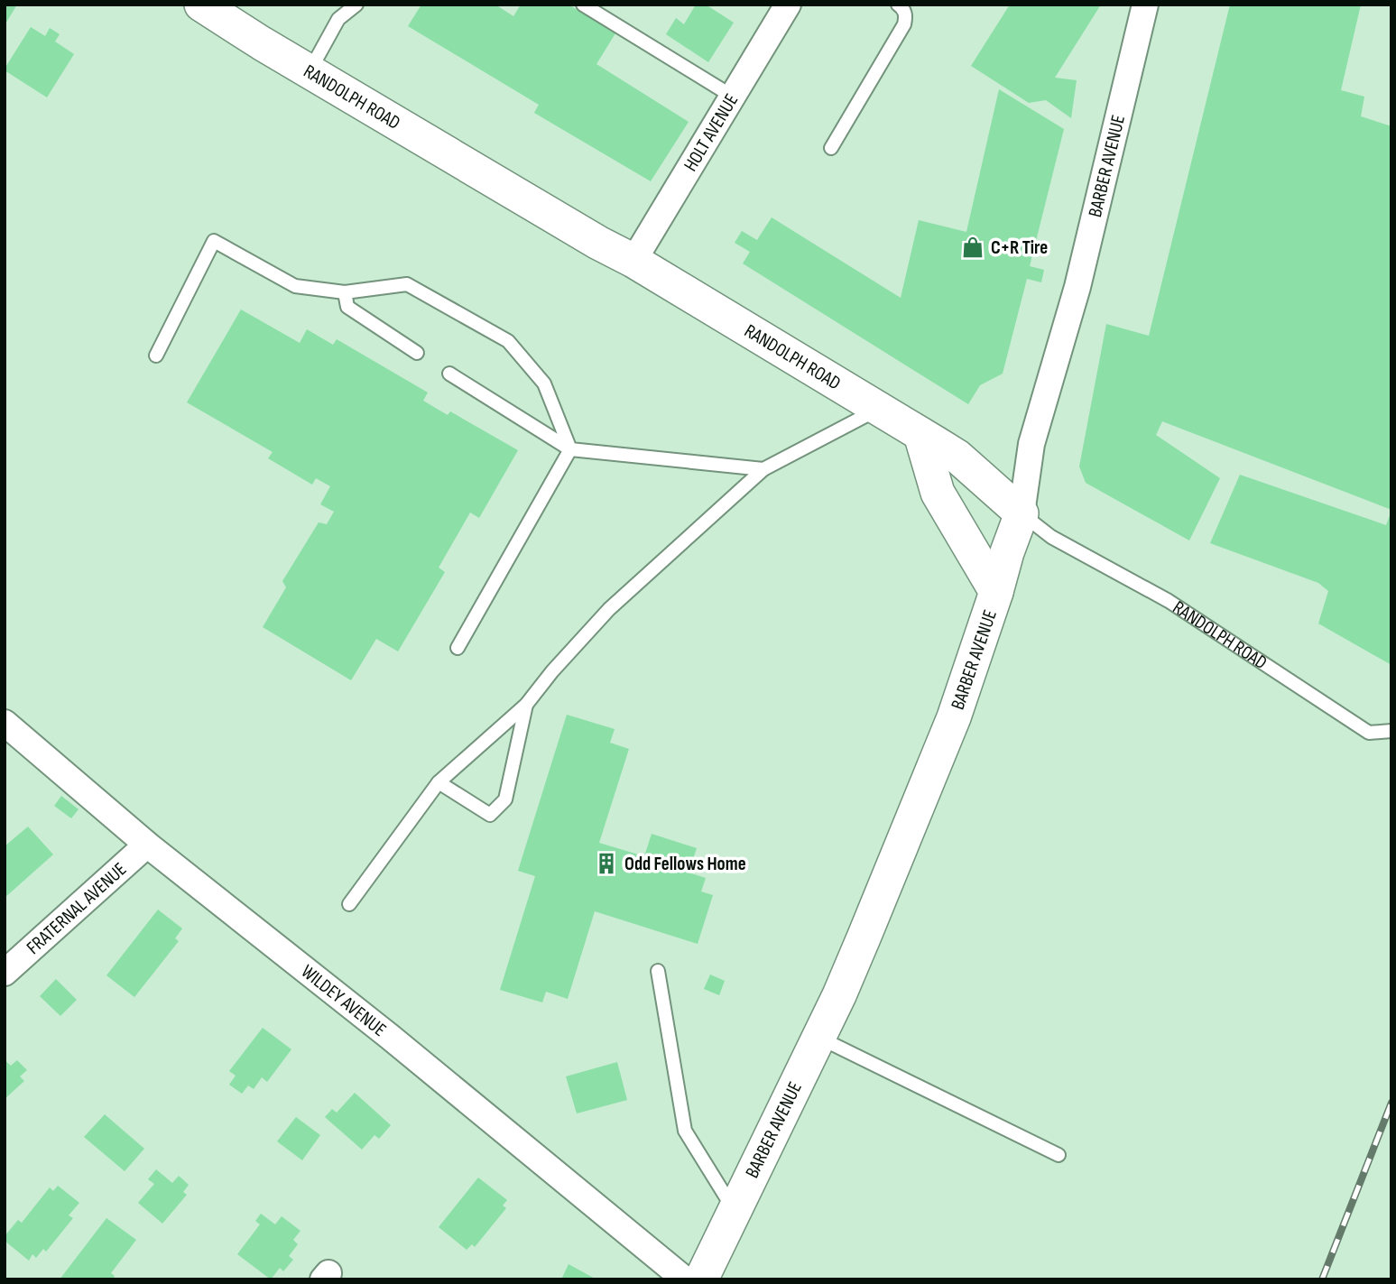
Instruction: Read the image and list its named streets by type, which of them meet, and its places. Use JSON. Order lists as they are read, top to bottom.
{
  "streets": {
    "street": [
      "RANDOLPH ROAD",
      "HOLT AVENUE",
      "BARBER AVENUE",
      "FRATERNAL AVENUE",
      "WILDEY AVENUE"
    ]
  },
  "crossings": [
    ["RANDOLPH ROAD", "HOLT AVENUE"],
    ["RANDOLPH ROAD", "BARBER AVENUE"],
    ["FRATERNAL AVENUE", "WILDEY AVENUE"]
  ],
  "places": {
    "shop": ["C+R Tire"],
    "building": ["Odd Fellows Home"]
  }
}
